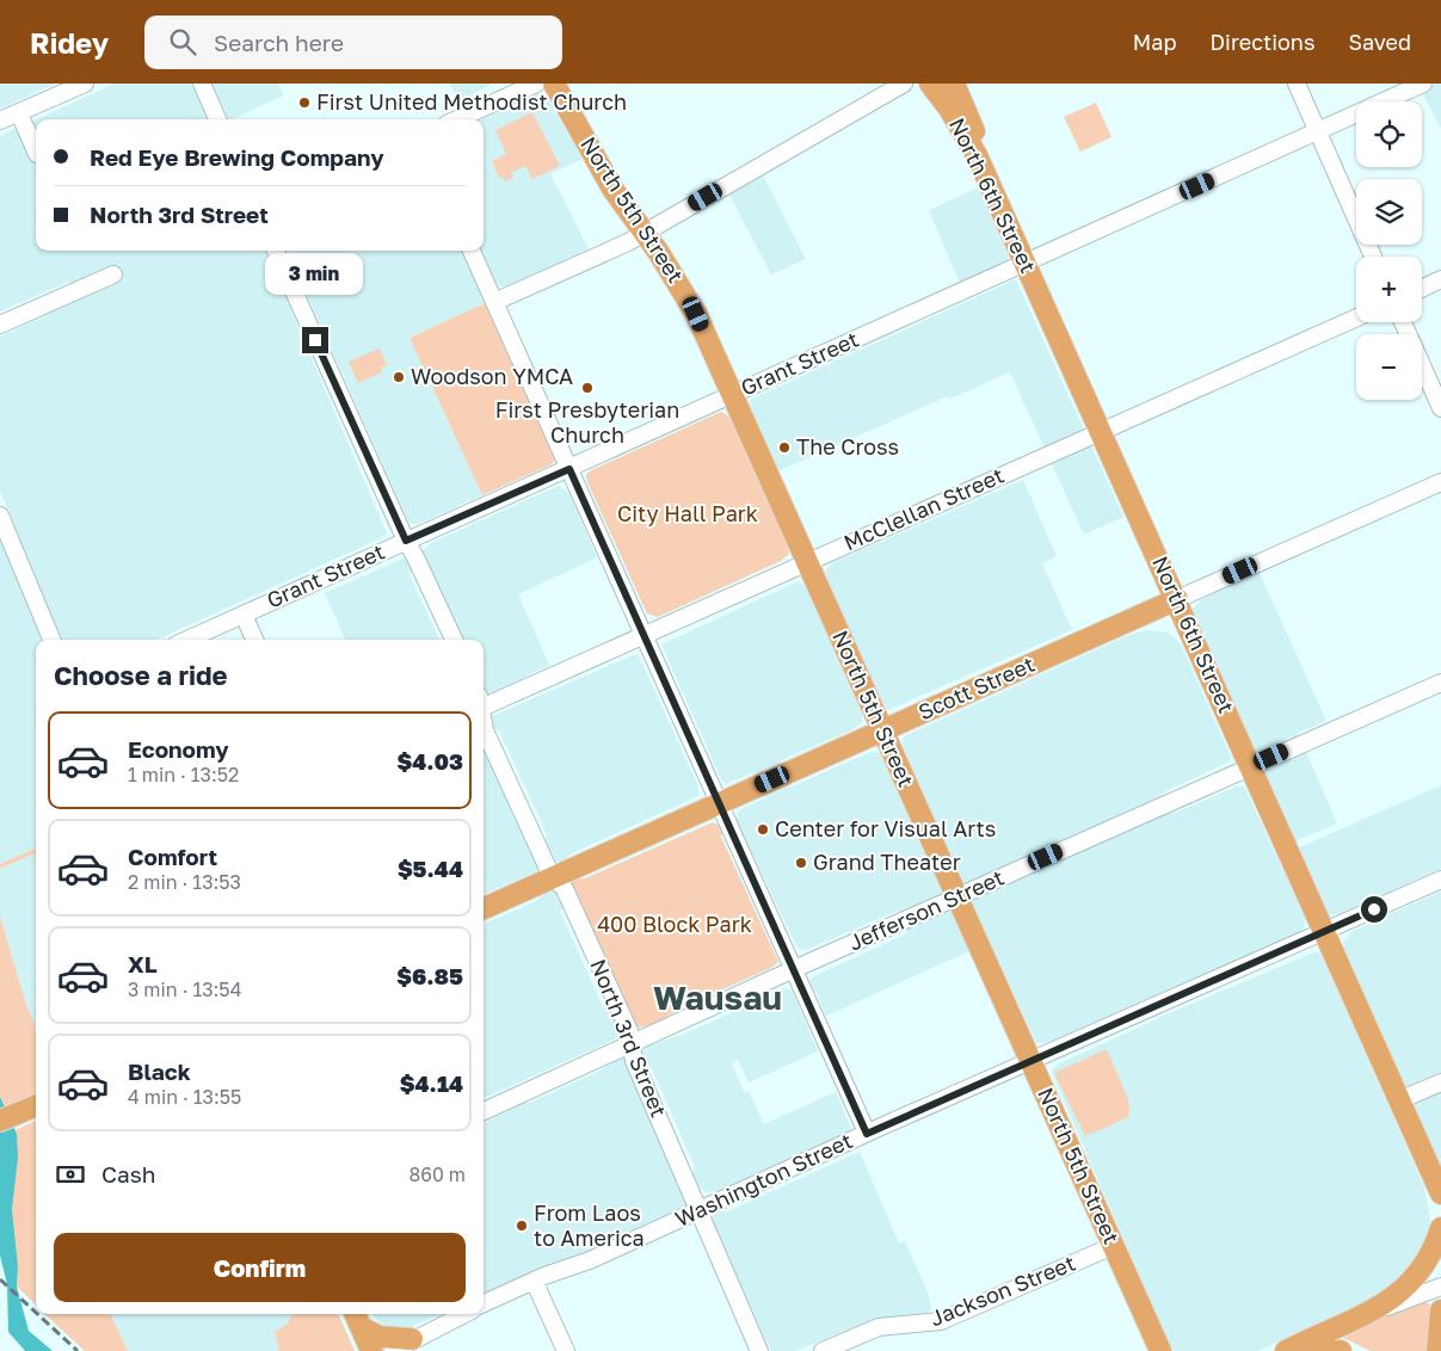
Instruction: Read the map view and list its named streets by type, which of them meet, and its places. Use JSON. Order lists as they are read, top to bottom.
{
  "streets": {
    "main road": ["North 6th Street", "North 5th Street", "Scott Street"],
    "street": [
      "Grant Street",
      "McClellan Street",
      "Jefferson Street",
      "North 3rd Street",
      "Washington Street",
      "Jackson Street"
    ]
  },
  "crossings": [
    ["North 6th Street", "Grant Street"],
    ["North 6th Street", "McClellan Street"],
    ["North 6th Street", "Scott Street"],
    ["North 6th Street", "Jefferson Street"],
    ["North 6th Street", "Washington Street"],
    ["North 5th Street", "Grant Street"],
    ["North 5th Street", "McClellan Street"],
    ["North 5th Street", "Scott Street"],
    ["North 5th Street", "Jefferson Street"],
    ["North 5th Street", "Washington Street"],
    ["North 5th Street", "Jackson Street"],
    ["Scott Street", "North 3rd Street"],
    ["Jefferson Street", "North 3rd Street"],
    ["North 3rd Street", "Washington Street"]
  ],
  "districts": ["Wausau"],
  "parks": ["City Hall Park", "400 Block Park"],
  "places": [
    "First United Methodist Church",
    "Woodson YMCA",
    "First Presbyterian Church",
    "The Cross",
    "Center for Visual Arts",
    "Grand Theater",
    "From Laos to America"
  ],
  "page": {
    "header": "Ridey",
    "search": "Search here",
    "nav": ["Map", "Directions", "Saved"],
    "map_buttons": ["+", "−"],
    "banner": ["Red Eye Brewing Company", "North 3rd Street"],
    "bubble": "3 min",
    "heading": "Choose a ride",
    "list": [
      {
        "name": "Economy",
        "note": "1 min · 13:52",
        "value": "$4.03"
      },
      {
        "name": "Comfort",
        "note": "2 min · 13:53",
        "value": "$5.44"
      },
      {
        "name": "XL",
        "note": "3 min · 13:54",
        "value": "$6.85"
      },
      {
        "name": "Black",
        "note": "4 min · 13:55",
        "value": "$4.14"
      }
    ],
    "pay": ["Cash", "860 m"],
    "buttons": "Confirm"
  }
}
